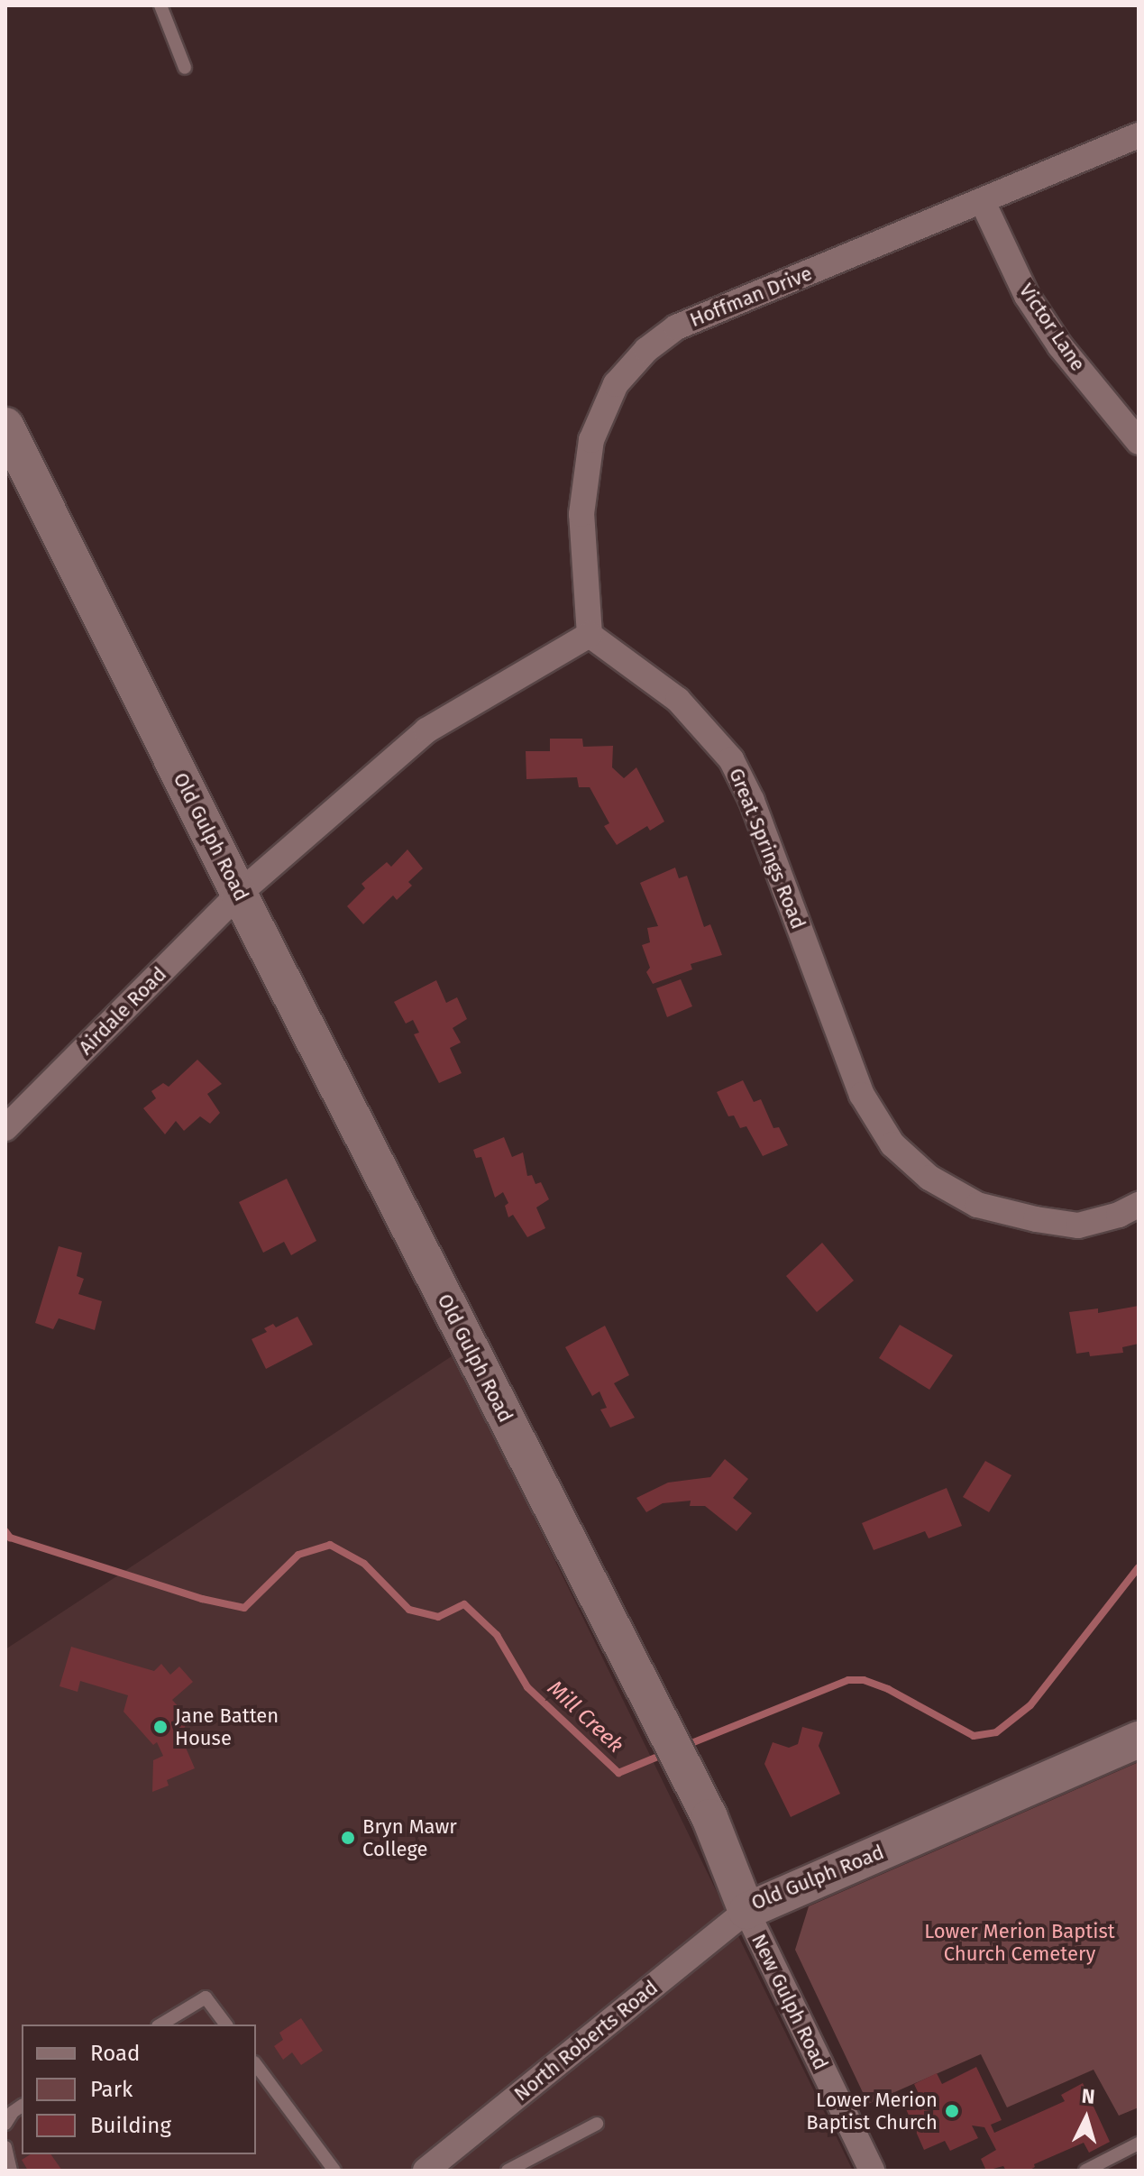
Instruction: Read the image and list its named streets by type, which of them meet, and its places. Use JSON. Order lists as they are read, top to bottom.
{
  "streets": {
    "street": [
      "Hoffman Drive",
      "Victor Lane",
      "Old Gulph Road",
      "Great Springs Road",
      "Airdale Road",
      "New Gulph Road",
      "North Roberts Road"
    ]
  },
  "crossings": [
    ["Hoffman Drive", "Victor Lane"],
    ["Hoffman Drive", "Great Springs Road"],
    ["Old Gulph Road", "Airdale Road"],
    ["Old Gulph Road", "New Gulph Road"],
    ["Old Gulph Road", "North Roberts Road"],
    ["New Gulph Road", "North Roberts Road"]
  ],
  "water": ["Mill Creek"],
  "parks": ["Lower Merion Baptist Church Cemetery"],
  "places": ["Jane Batten House", "Bryn Mawr College", "Lower Merion Baptist Church"],
  "legend": ["Road", "Park", "Building"],
  "north": "top"
}
